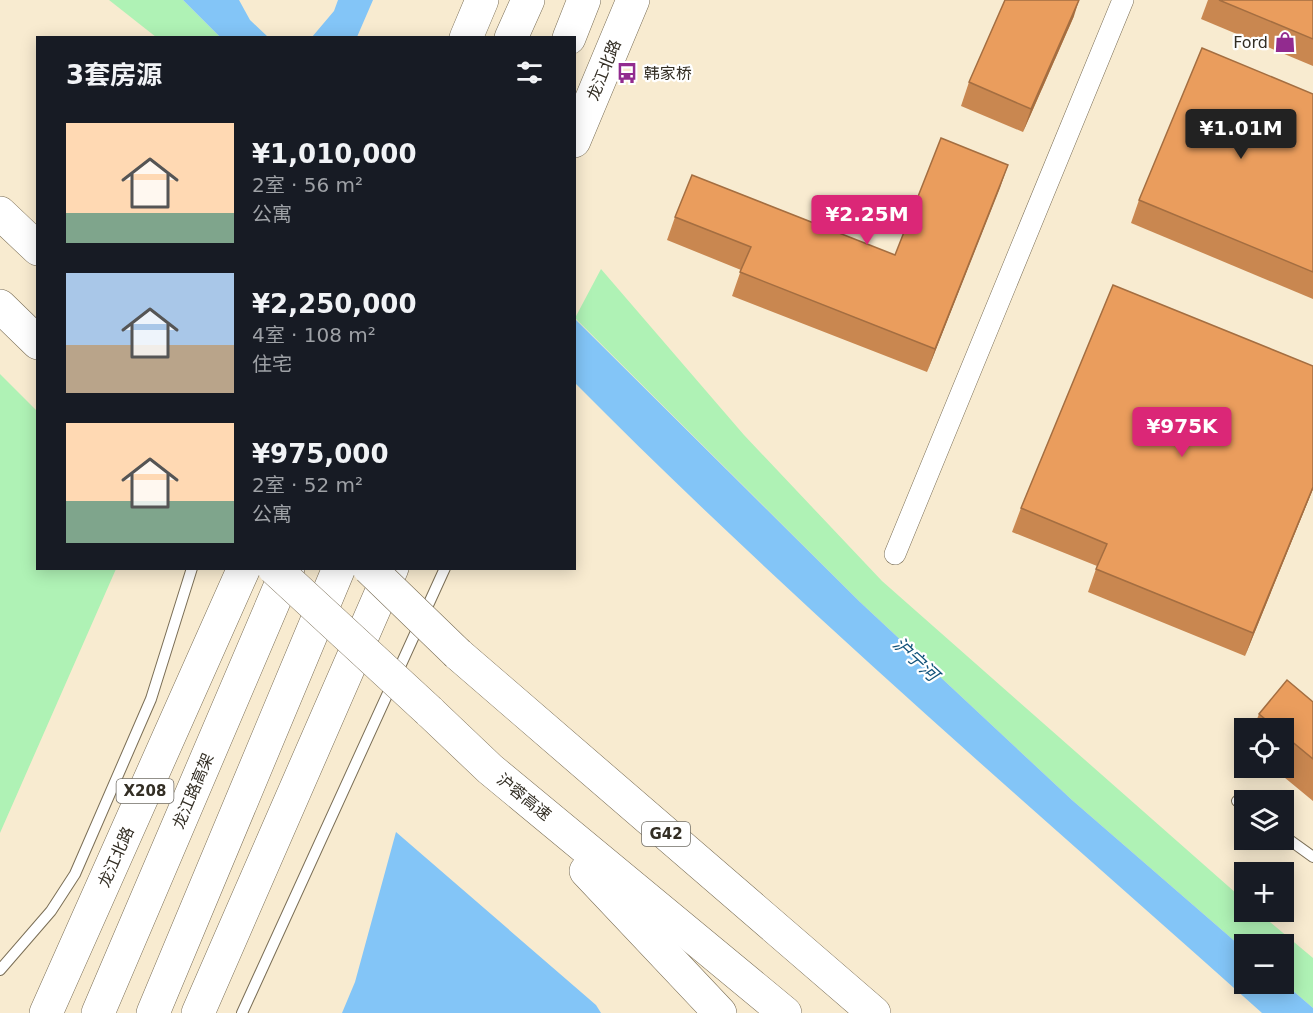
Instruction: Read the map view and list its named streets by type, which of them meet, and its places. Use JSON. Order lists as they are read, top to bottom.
{
  "streets": {
    "main road": [
      "龙江北路",
      "X208",
      "龙江路高架",
      "沪蓉高速",
      "G42"
    ]
  },
  "water": ["沪宁河"],
  "places": {
    "shop": ["Ford"],
    "bus stop": ["韩家桥"]
  },
  "page": {
    "heading": "3套房源",
    "list": [
      {
        "name": "¥1,010,000",
        "note": "2室 · 56 m² · 公寓"
      },
      {
        "name": "¥2,250,000",
        "note": "4室 · 108 m² · 住宅"
      },
      {
        "name": "¥975,000",
        "note": "2室 · 52 m² · 公寓"
      }
    ],
    "price": ["¥1.01M", "¥2.25M", "¥975K"],
    "map_buttons": ["+", "−"]
  }
}
